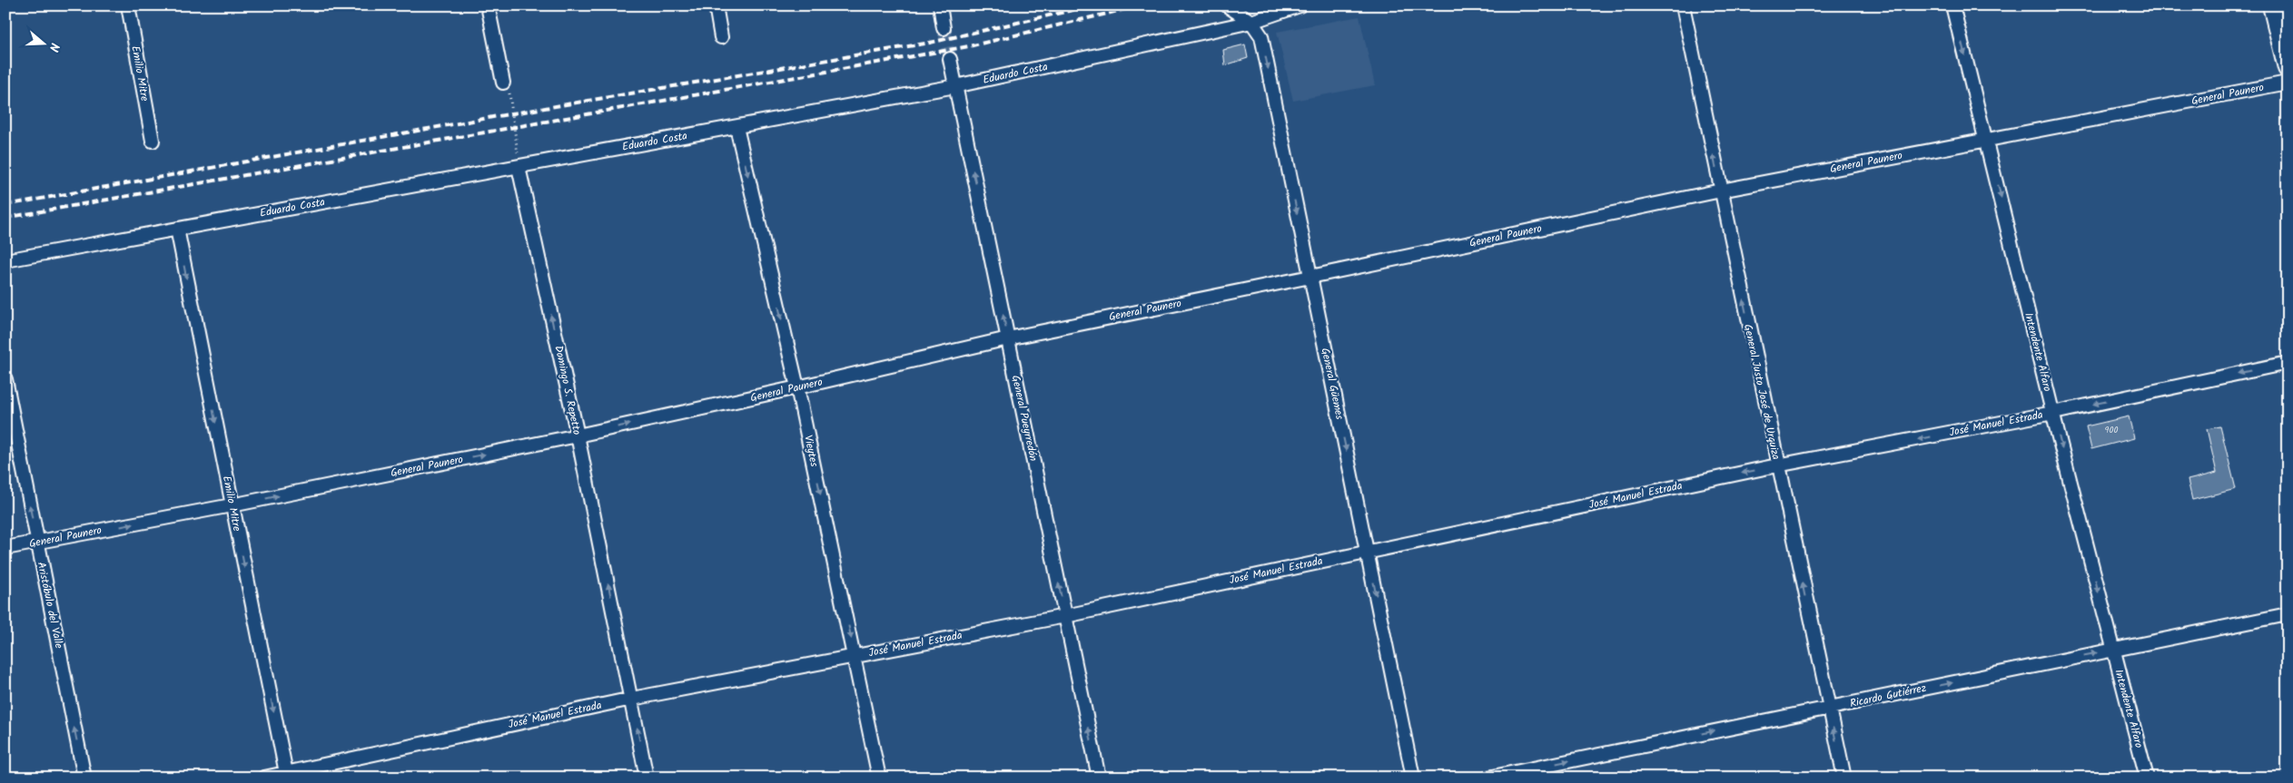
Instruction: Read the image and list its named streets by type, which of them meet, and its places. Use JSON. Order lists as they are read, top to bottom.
{
  "streets": {
    "street": [
      "Emilio Mitre",
      "Eduardo Costa",
      "General Paunero",
      "Intendente Alfaro",
      "General Güemes",
      "Domingo S. Repetto",
      "General Justo José de Urquiza",
      "General Pueyrredón",
      "José Manuel Estrada",
      "Vieytes",
      "Aristóbulo del Valle",
      "Ricardo Gutiérrez"
    ]
  },
  "crossings": [
    ["Emilio Mitre", "Eduardo Costa"],
    ["Emilio Mitre", "General Paunero"],
    ["Emilio Mitre", "José Manuel Estrada"],
    ["Eduardo Costa", "General Güemes"],
    ["Eduardo Costa", "Domingo S. Repetto"],
    ["Eduardo Costa", "General Pueyrredón"],
    ["Eduardo Costa", "Vieytes"],
    ["General Paunero", "Intendente Alfaro"],
    ["General Paunero", "General Güemes"],
    ["General Paunero", "Domingo S. Repetto"],
    ["General Paunero", "General Justo José de Urquiza"],
    ["General Paunero", "General Pueyrredón"],
    ["General Paunero", "Vieytes"],
    ["General Paunero", "Aristóbulo del Valle"],
    ["Intendente Alfaro", "José Manuel Estrada"],
    ["Intendente Alfaro", "Ricardo Gutiérrez"],
    ["General Güemes", "José Manuel Estrada"],
    ["Domingo S. Repetto", "José Manuel Estrada"],
    ["General Justo José de Urquiza", "José Manuel Estrada"],
    ["General Justo José de Urquiza", "Ricardo Gutiérrez"],
    ["General Pueyrredón", "José Manuel Estrada"],
    ["José Manuel Estrada", "Vieytes"]
  ],
  "one_way": [
    "Emilio Mitre",
    "Intendente Alfaro",
    "General Güemes",
    "Domingo S. Repetto",
    "General Justo José de Urquiza",
    "General Pueyrredón",
    "José Manuel Estrada",
    "Vieytes",
    "Aristóbulo del Valle",
    "Ricardo Gutiérrez"
  ],
  "house_numbers": ["900"],
  "north": "right"
}
